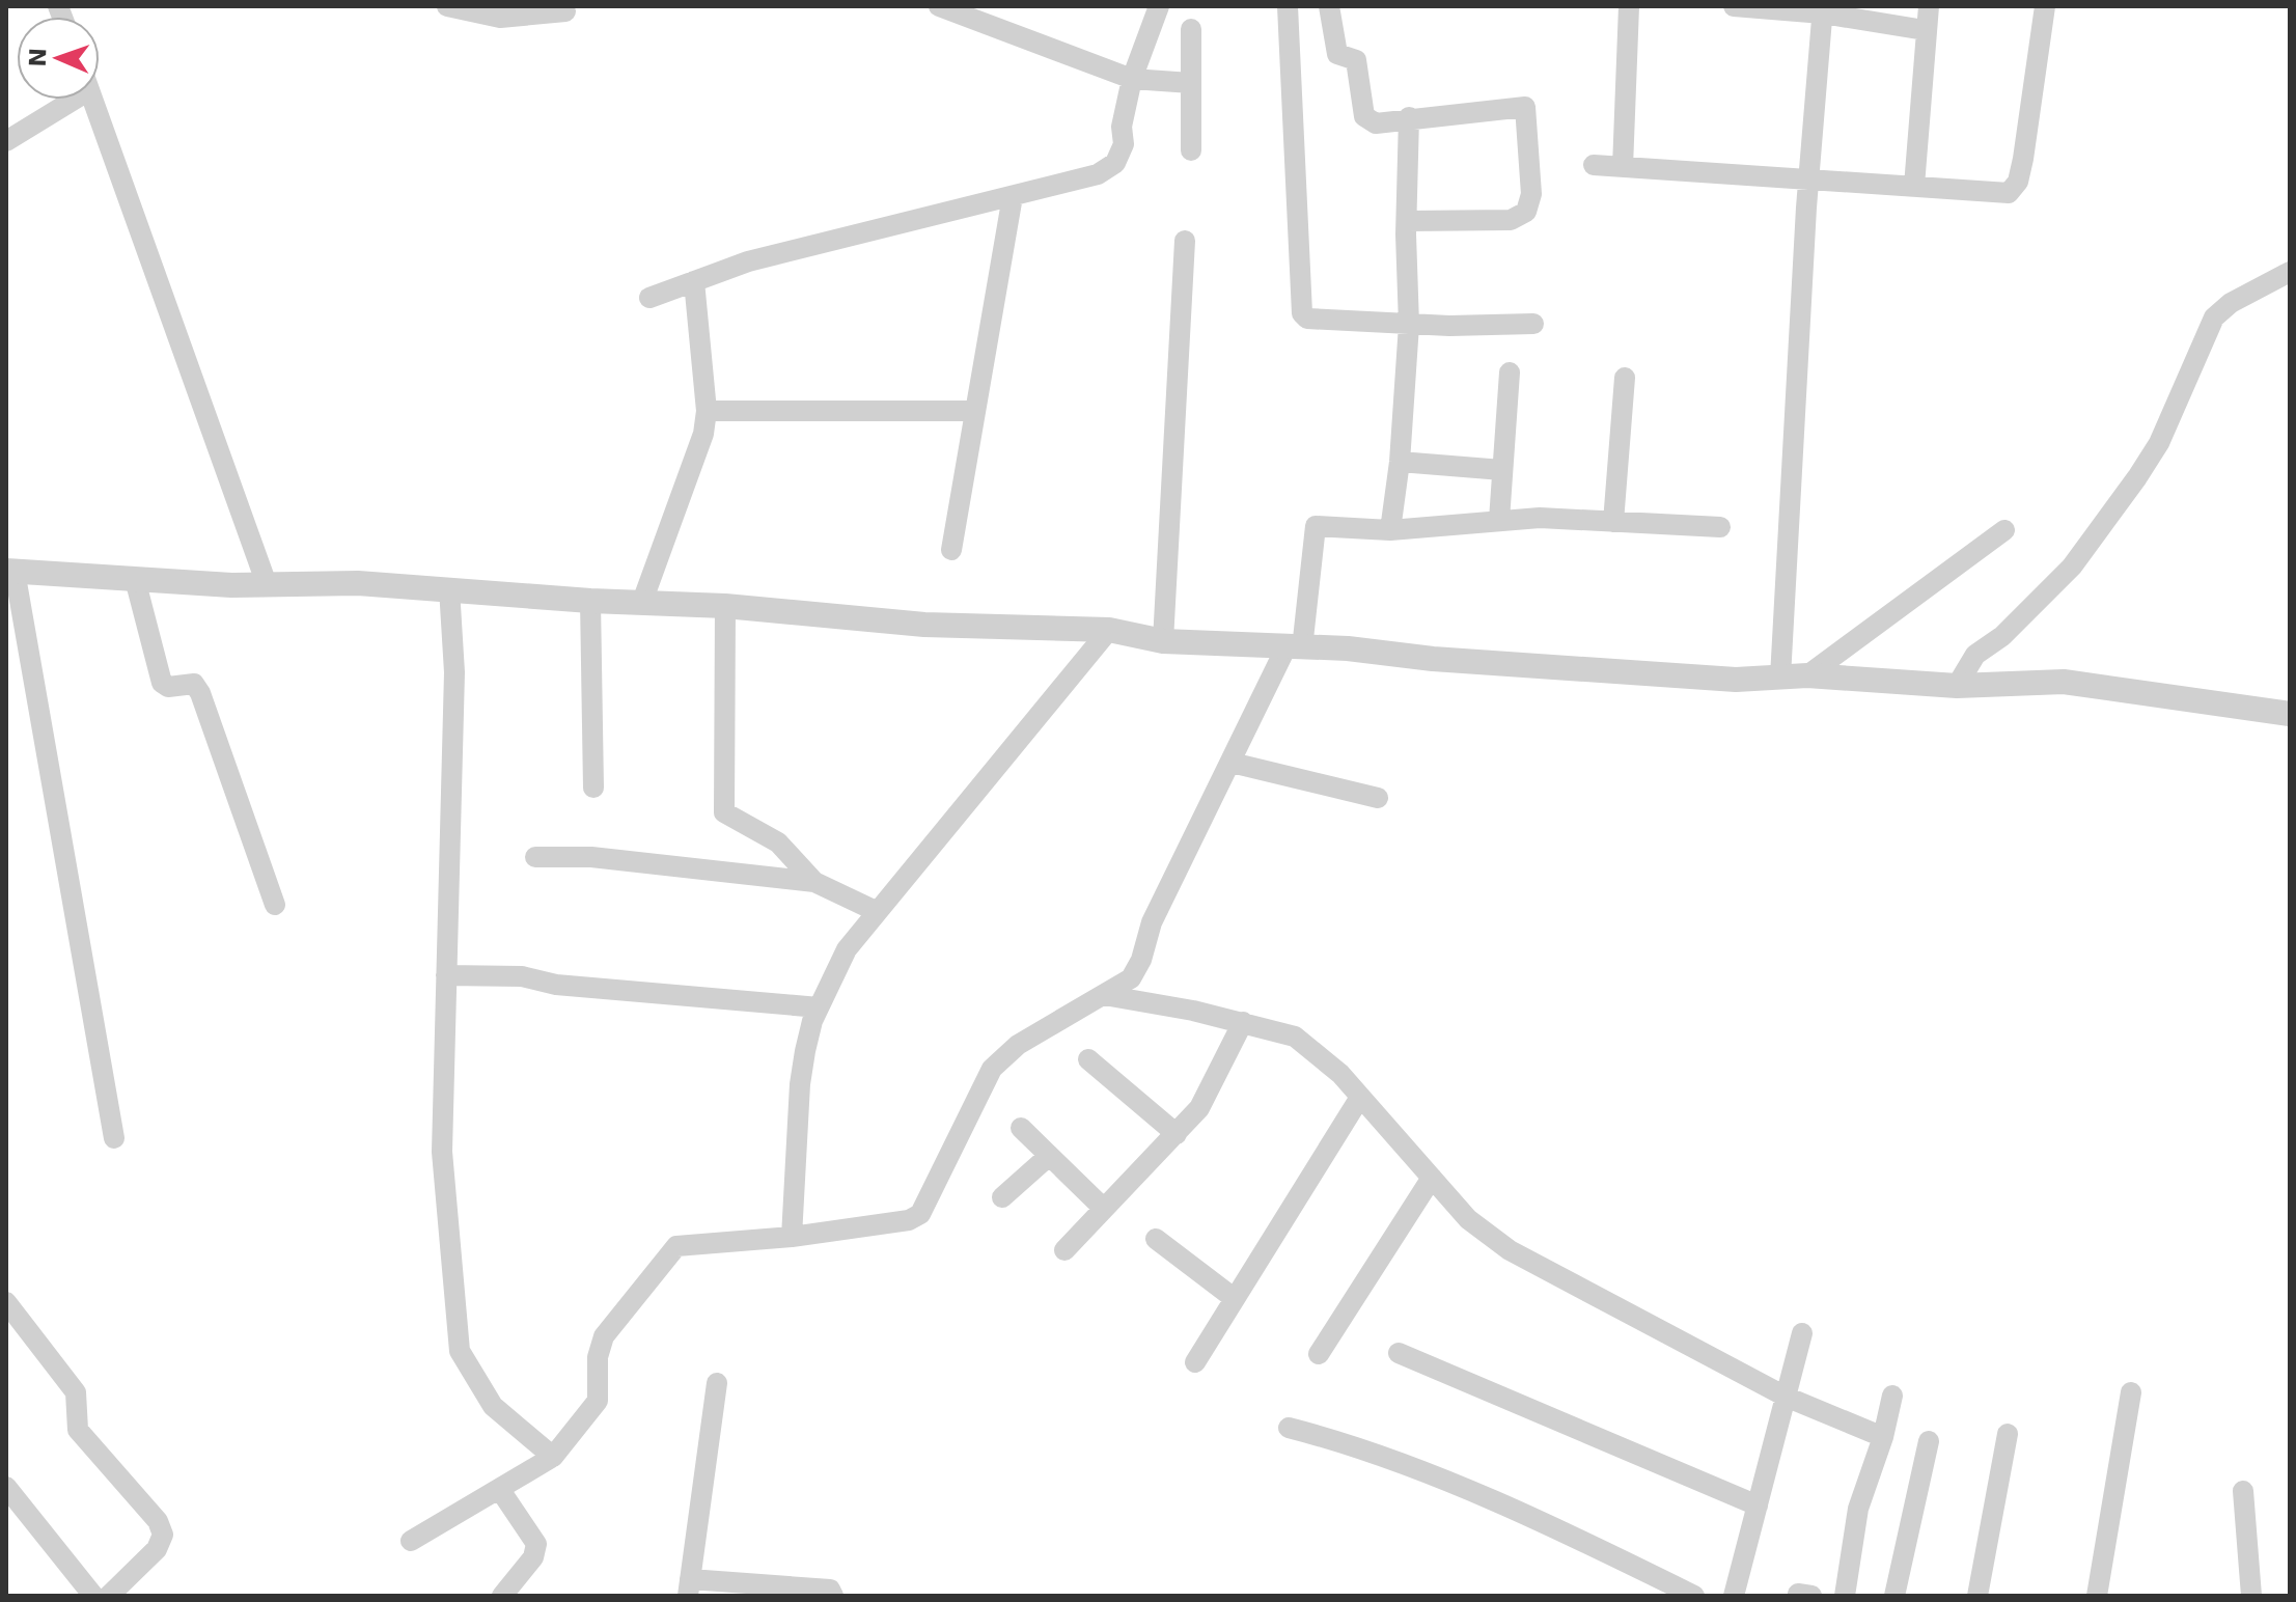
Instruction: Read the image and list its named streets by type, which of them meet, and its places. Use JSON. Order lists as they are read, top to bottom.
{
  "north": "left"
}
